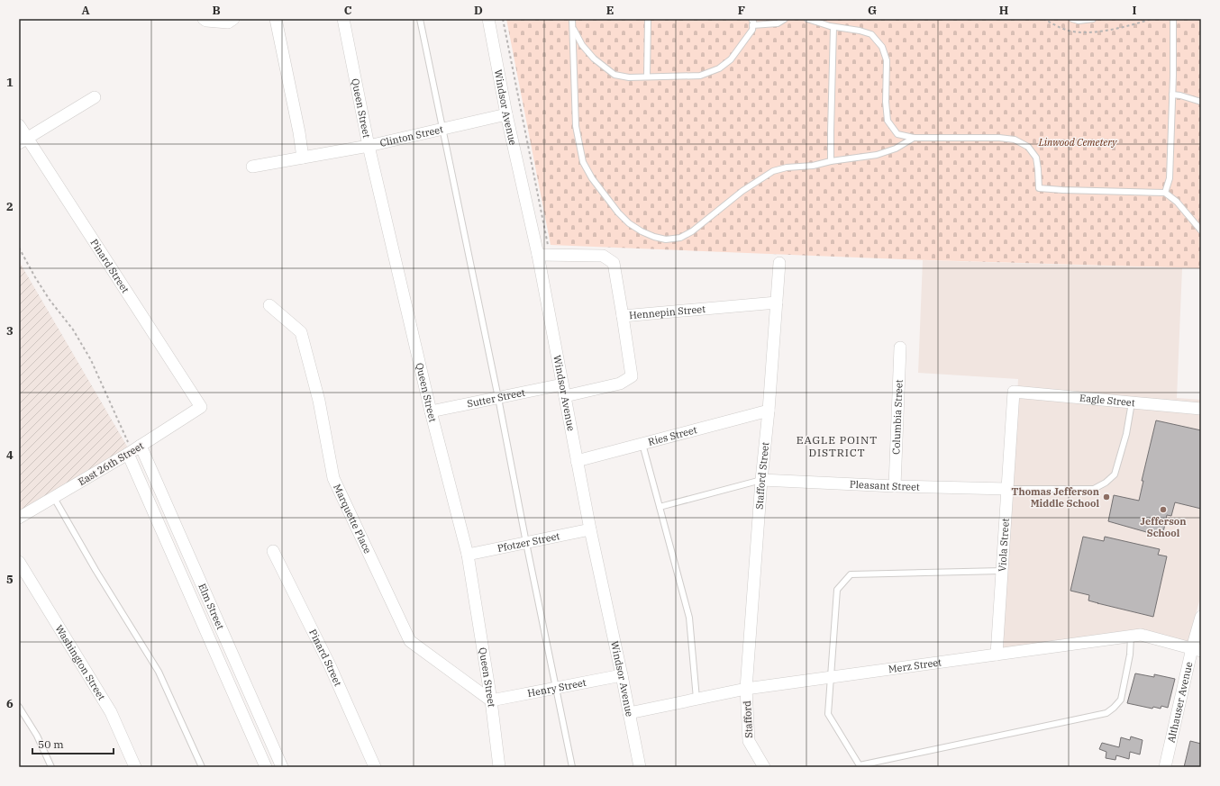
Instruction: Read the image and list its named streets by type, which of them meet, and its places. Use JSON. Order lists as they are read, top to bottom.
{
  "streets": {
    "street": [
      "Windsor Avenue",
      "Queen Street",
      "Clinton Street",
      "Pinard Street",
      "Hennepin Street",
      "Sutter Street",
      "Eagle Street",
      "Columbia Street",
      "Ries Street",
      "East 26th Street",
      "Stafford Street",
      "Pleasant Street",
      "Marquette Place",
      "Pfotzer Street",
      "Viola Street",
      "Elm Street",
      "Washington Street",
      "Merz Street",
      "Henry Street",
      "Althauser Avenue",
      "Stafford"
    ]
  },
  "crossings": [
    ["Windsor Avenue", "Clinton Street"],
    ["Windsor Avenue", "Hennepin Street"],
    ["Windsor Avenue", "Sutter Street"],
    ["Windsor Avenue", "Ries Street"],
    ["Windsor Avenue", "Pfotzer Street"],
    ["Windsor Avenue", "Merz Street"],
    ["Windsor Avenue", "Henry Street"],
    ["Queen Street", "Clinton Street"],
    ["Queen Street", "Sutter Street"],
    ["Queen Street", "Marquette Place"],
    ["Queen Street", "Pfotzer Street"],
    ["Queen Street", "Henry Street"],
    ["Pinard Street", "East 26th Street"],
    ["Hennepin Street", "Stafford Street"],
    ["Eagle Street", "Viola Street"],
    ["Columbia Street", "Pleasant Street"],
    ["Ries Street", "Stafford Street"],
    ["East 26th Street", "Elm Street"],
    ["Stafford Street", "Pleasant Street"],
    ["Stafford Street", "Merz Street"],
    ["Stafford Street", "Stafford"],
    ["Pleasant Street", "Viola Street"],
    ["Marquette Place", "Henry Street"],
    ["Viola Street", "Merz Street"],
    ["Merz Street", "Althauser Avenue"],
    ["Merz Street", "Stafford"]
  ],
  "districts": ["EAGLE POINT DISTRICT"],
  "parks": ["Linwood Cemetery"],
  "places": ["Thomas Jefferson Middle School", "Jefferson School"],
  "scale_bar": "50 m",
  "grid": {
    "columns": [
      "A",
      "B",
      "C",
      "D",
      "E",
      "F",
      "G",
      "H",
      "I"
    ],
    "rows": [
      "1",
      "2",
      "3",
      "4",
      "5",
      "6"
    ]
  }
}
